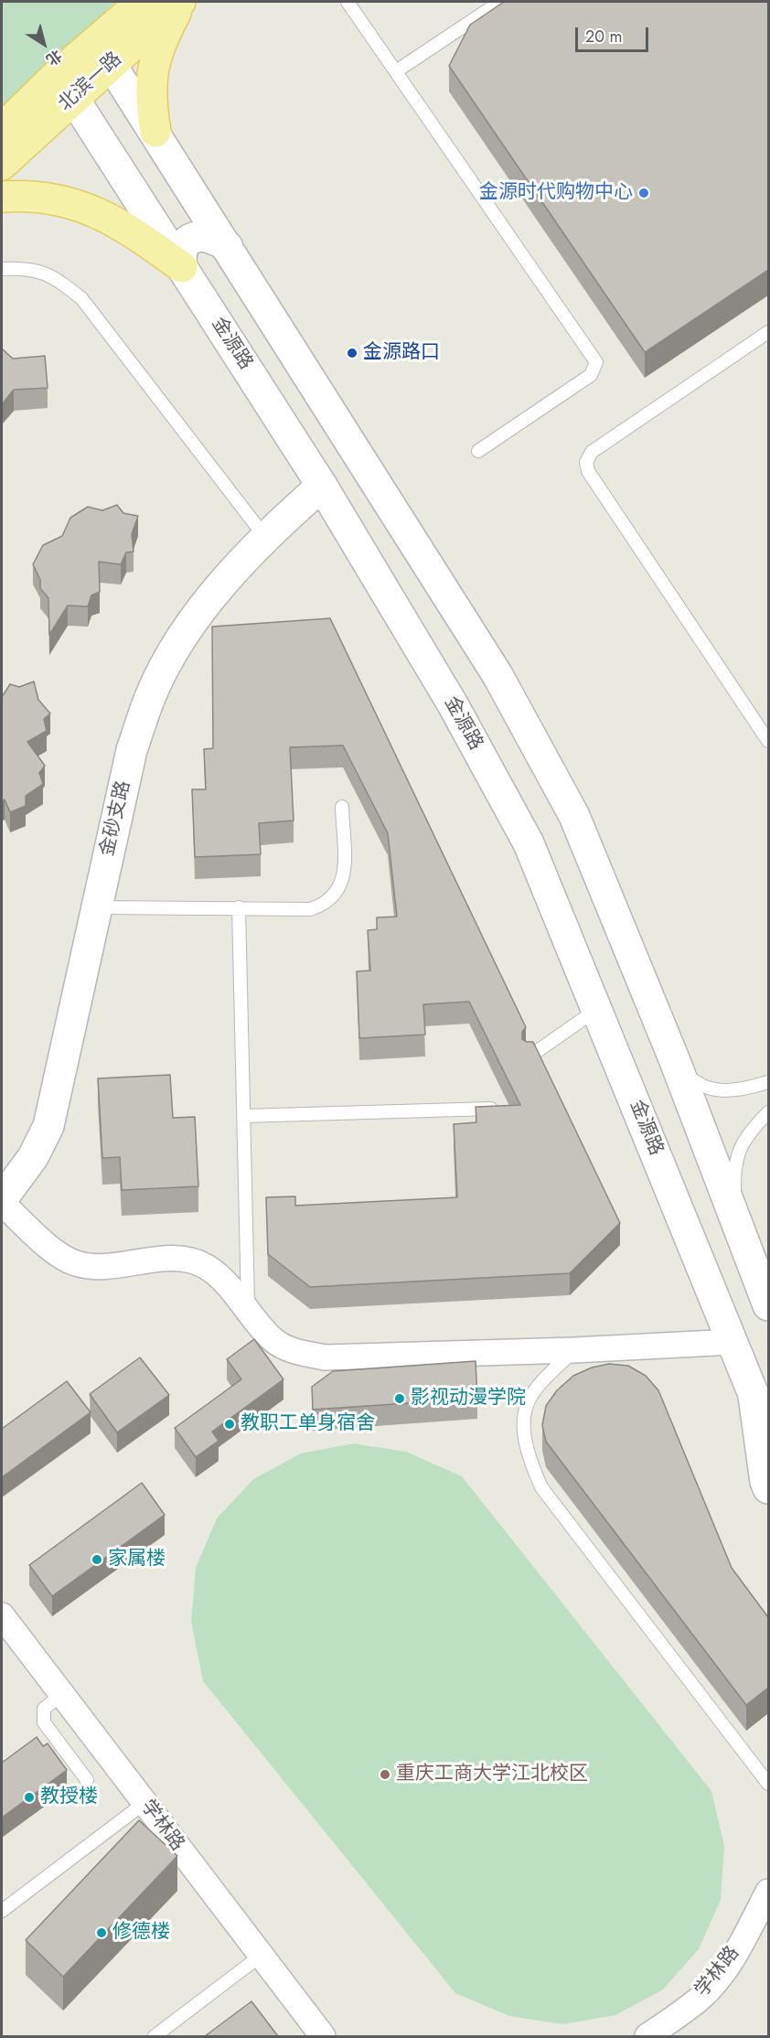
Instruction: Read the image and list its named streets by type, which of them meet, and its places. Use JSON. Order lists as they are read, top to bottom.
{
  "streets": {
    "main road": ["北滨一路", "金源路", "金砂支路"],
    "street": ["学林路"]
  },
  "crossings": [
    ["北滨一路", "金源路"],
    ["金源路", "金砂支路"]
  ],
  "places": [
    "金源时代购物中心",
    "金源路口",
    "影视动漫学院",
    "教职工单身宿舍",
    "家属楼",
    "重庆工商大学江北校区",
    "教授楼",
    "修德楼"
  ],
  "scale_bar": "20 m",
  "north": "bottom right"
}
